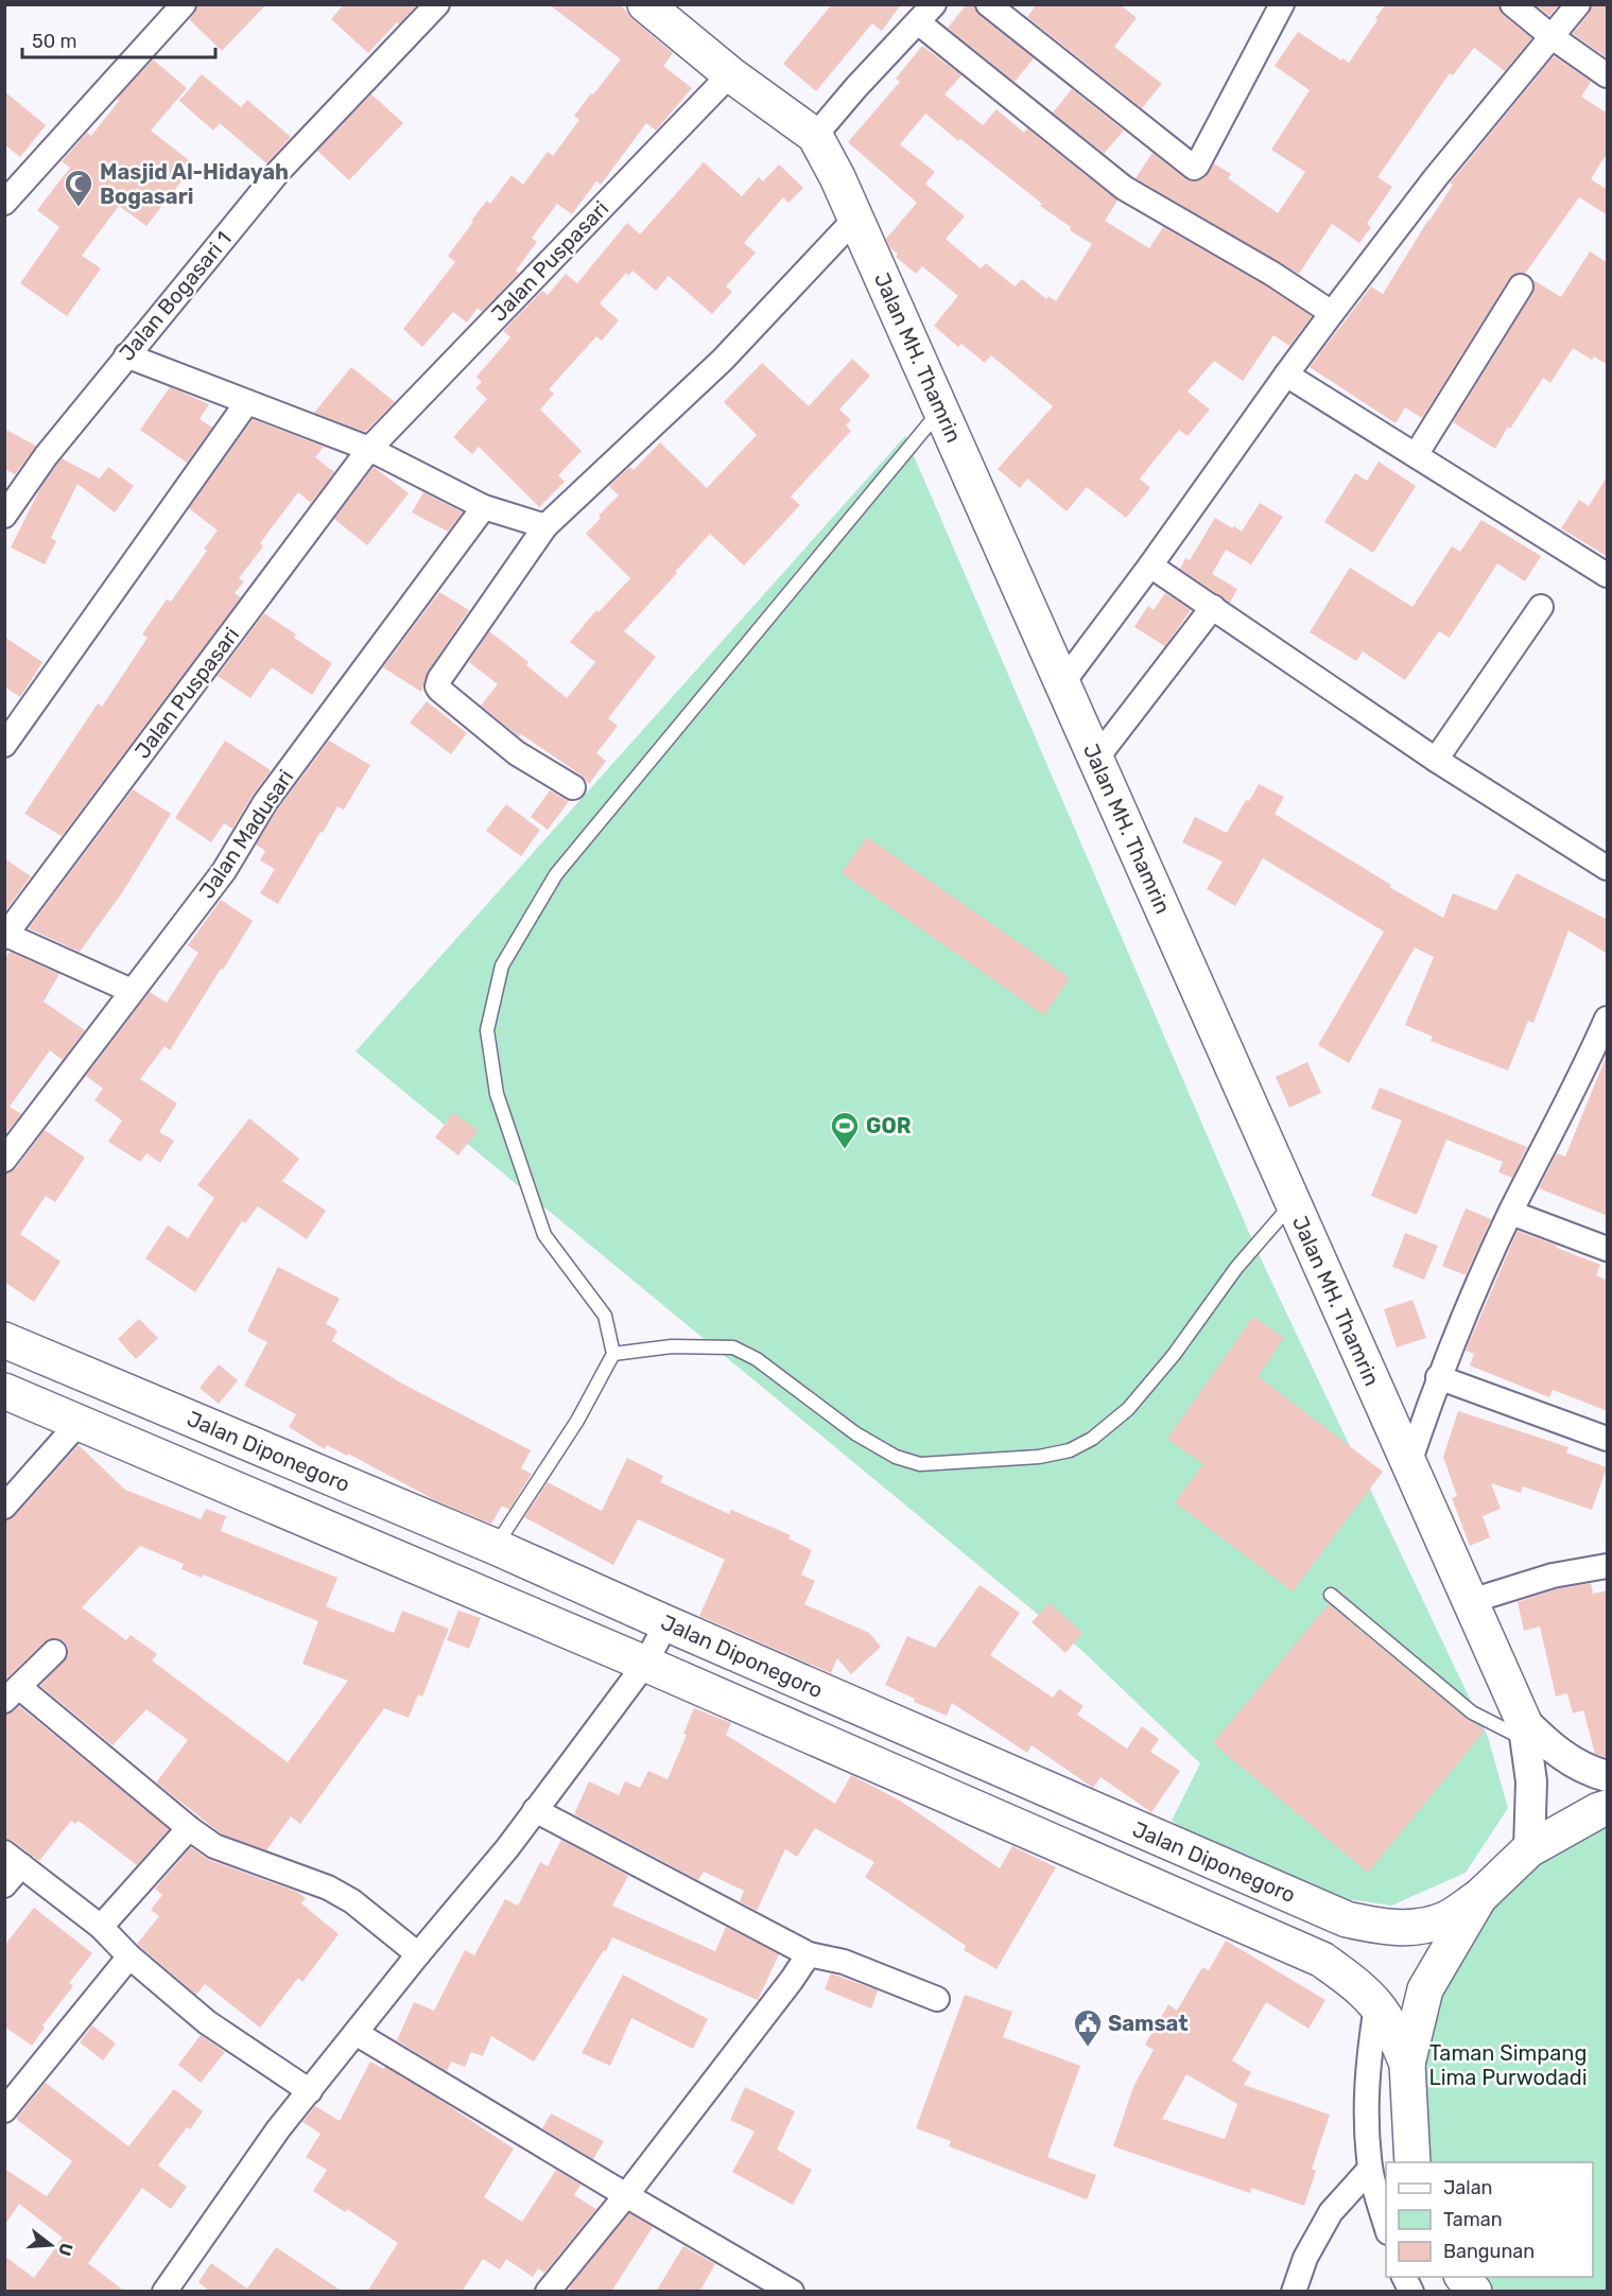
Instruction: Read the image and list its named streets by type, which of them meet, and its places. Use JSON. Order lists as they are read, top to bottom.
{
  "streets": {
    "main road": ["Jalan MH. Thamrin", "Jalan Diponegoro"],
    "street": ["Jalan Puspasari", "Jalan Bogasari 1", "Jalan Madusari"]
  },
  "crossings": [
    ["Jalan Puspasari", "Jalan MH. Thamrin"]
  ],
  "parks": ["Taman Simpang Lima Purwodadi"],
  "places": {
    "mosque": ["Masjid Al-Hidayah Bogasari"],
    "sports": ["GOR"],
    "public building": ["Samsat"]
  },
  "legend": ["Jalan", "Taman", "Bangunan"],
  "scale_bar": "50 m",
  "north": "right"
}
